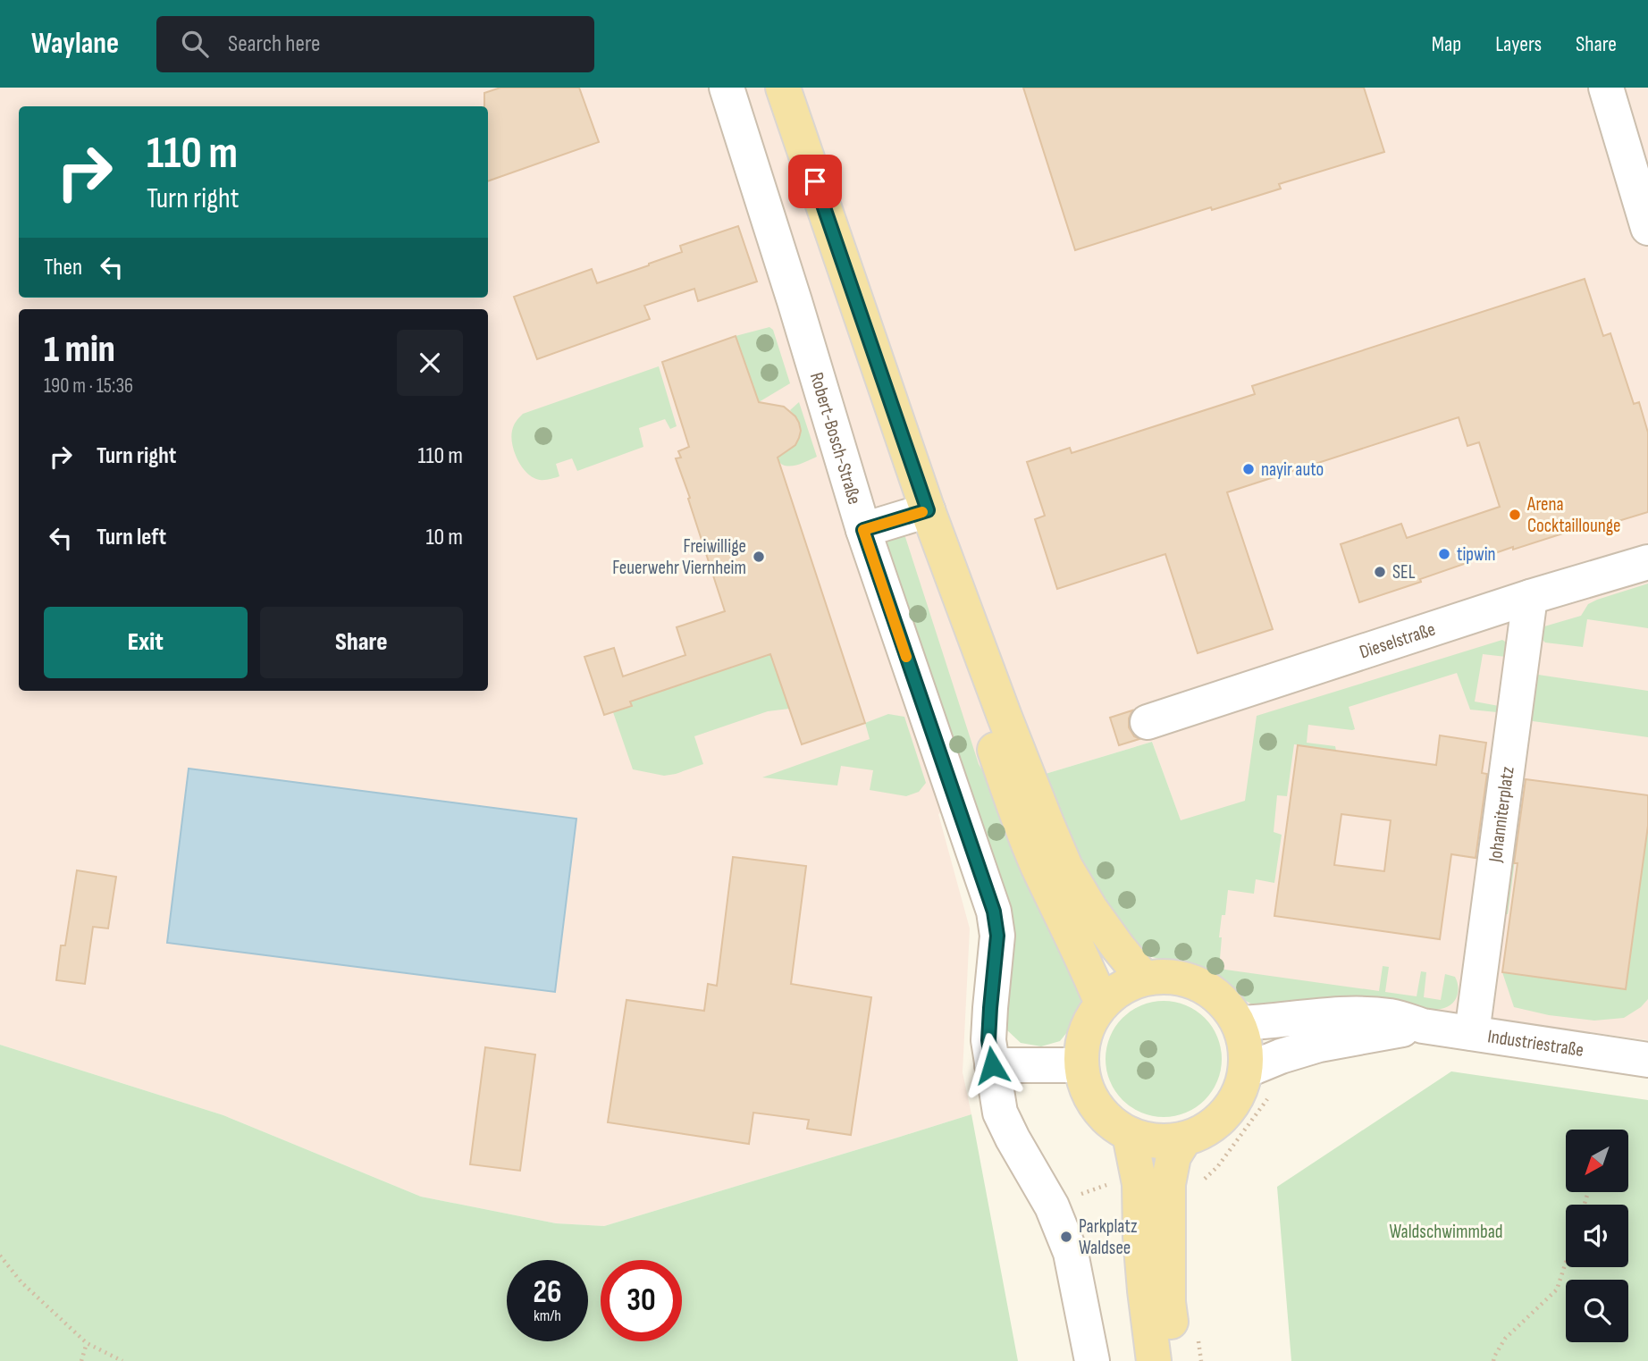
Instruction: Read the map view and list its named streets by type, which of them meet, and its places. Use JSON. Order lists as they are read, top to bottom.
{
  "streets": {
    "street": [
      "Robert-Bosch-Straße",
      "Dieselstraße",
      "Johanniterplatz",
      "Industriestraße"
    ]
  },
  "crossings": [
    ["Dieselstraße", "Johanniterplatz"],
    ["Johanniterplatz", "Industriestraße"]
  ],
  "parks": ["Waldschwimmbad"],
  "places": [
    "nayir auto",
    "Arena Cocktaillounge",
    "tipwin",
    "Freiwillige Feuerwehr Viernheim",
    "SEL",
    "Parkplatz Waldsee"
  ],
  "north": "bottom left",
  "page": {
    "header": "Waylane",
    "search": "Search here",
    "nav": ["Map", "Layers", "Share"],
    "turn": ["110 m", "Turn right"],
    "then": "Then",
    "heading": ["1 min", "190 m · 15:36"],
    "list": [
      {
        "name": "Turn right",
        "value": "110 m"
      },
      {
        "name": "Turn left",
        "value": "10 m"
      }
    ],
    "buttons": ["Exit", "Share"],
    "speed": "26 km/h",
    "limit": "30"
  }
}
